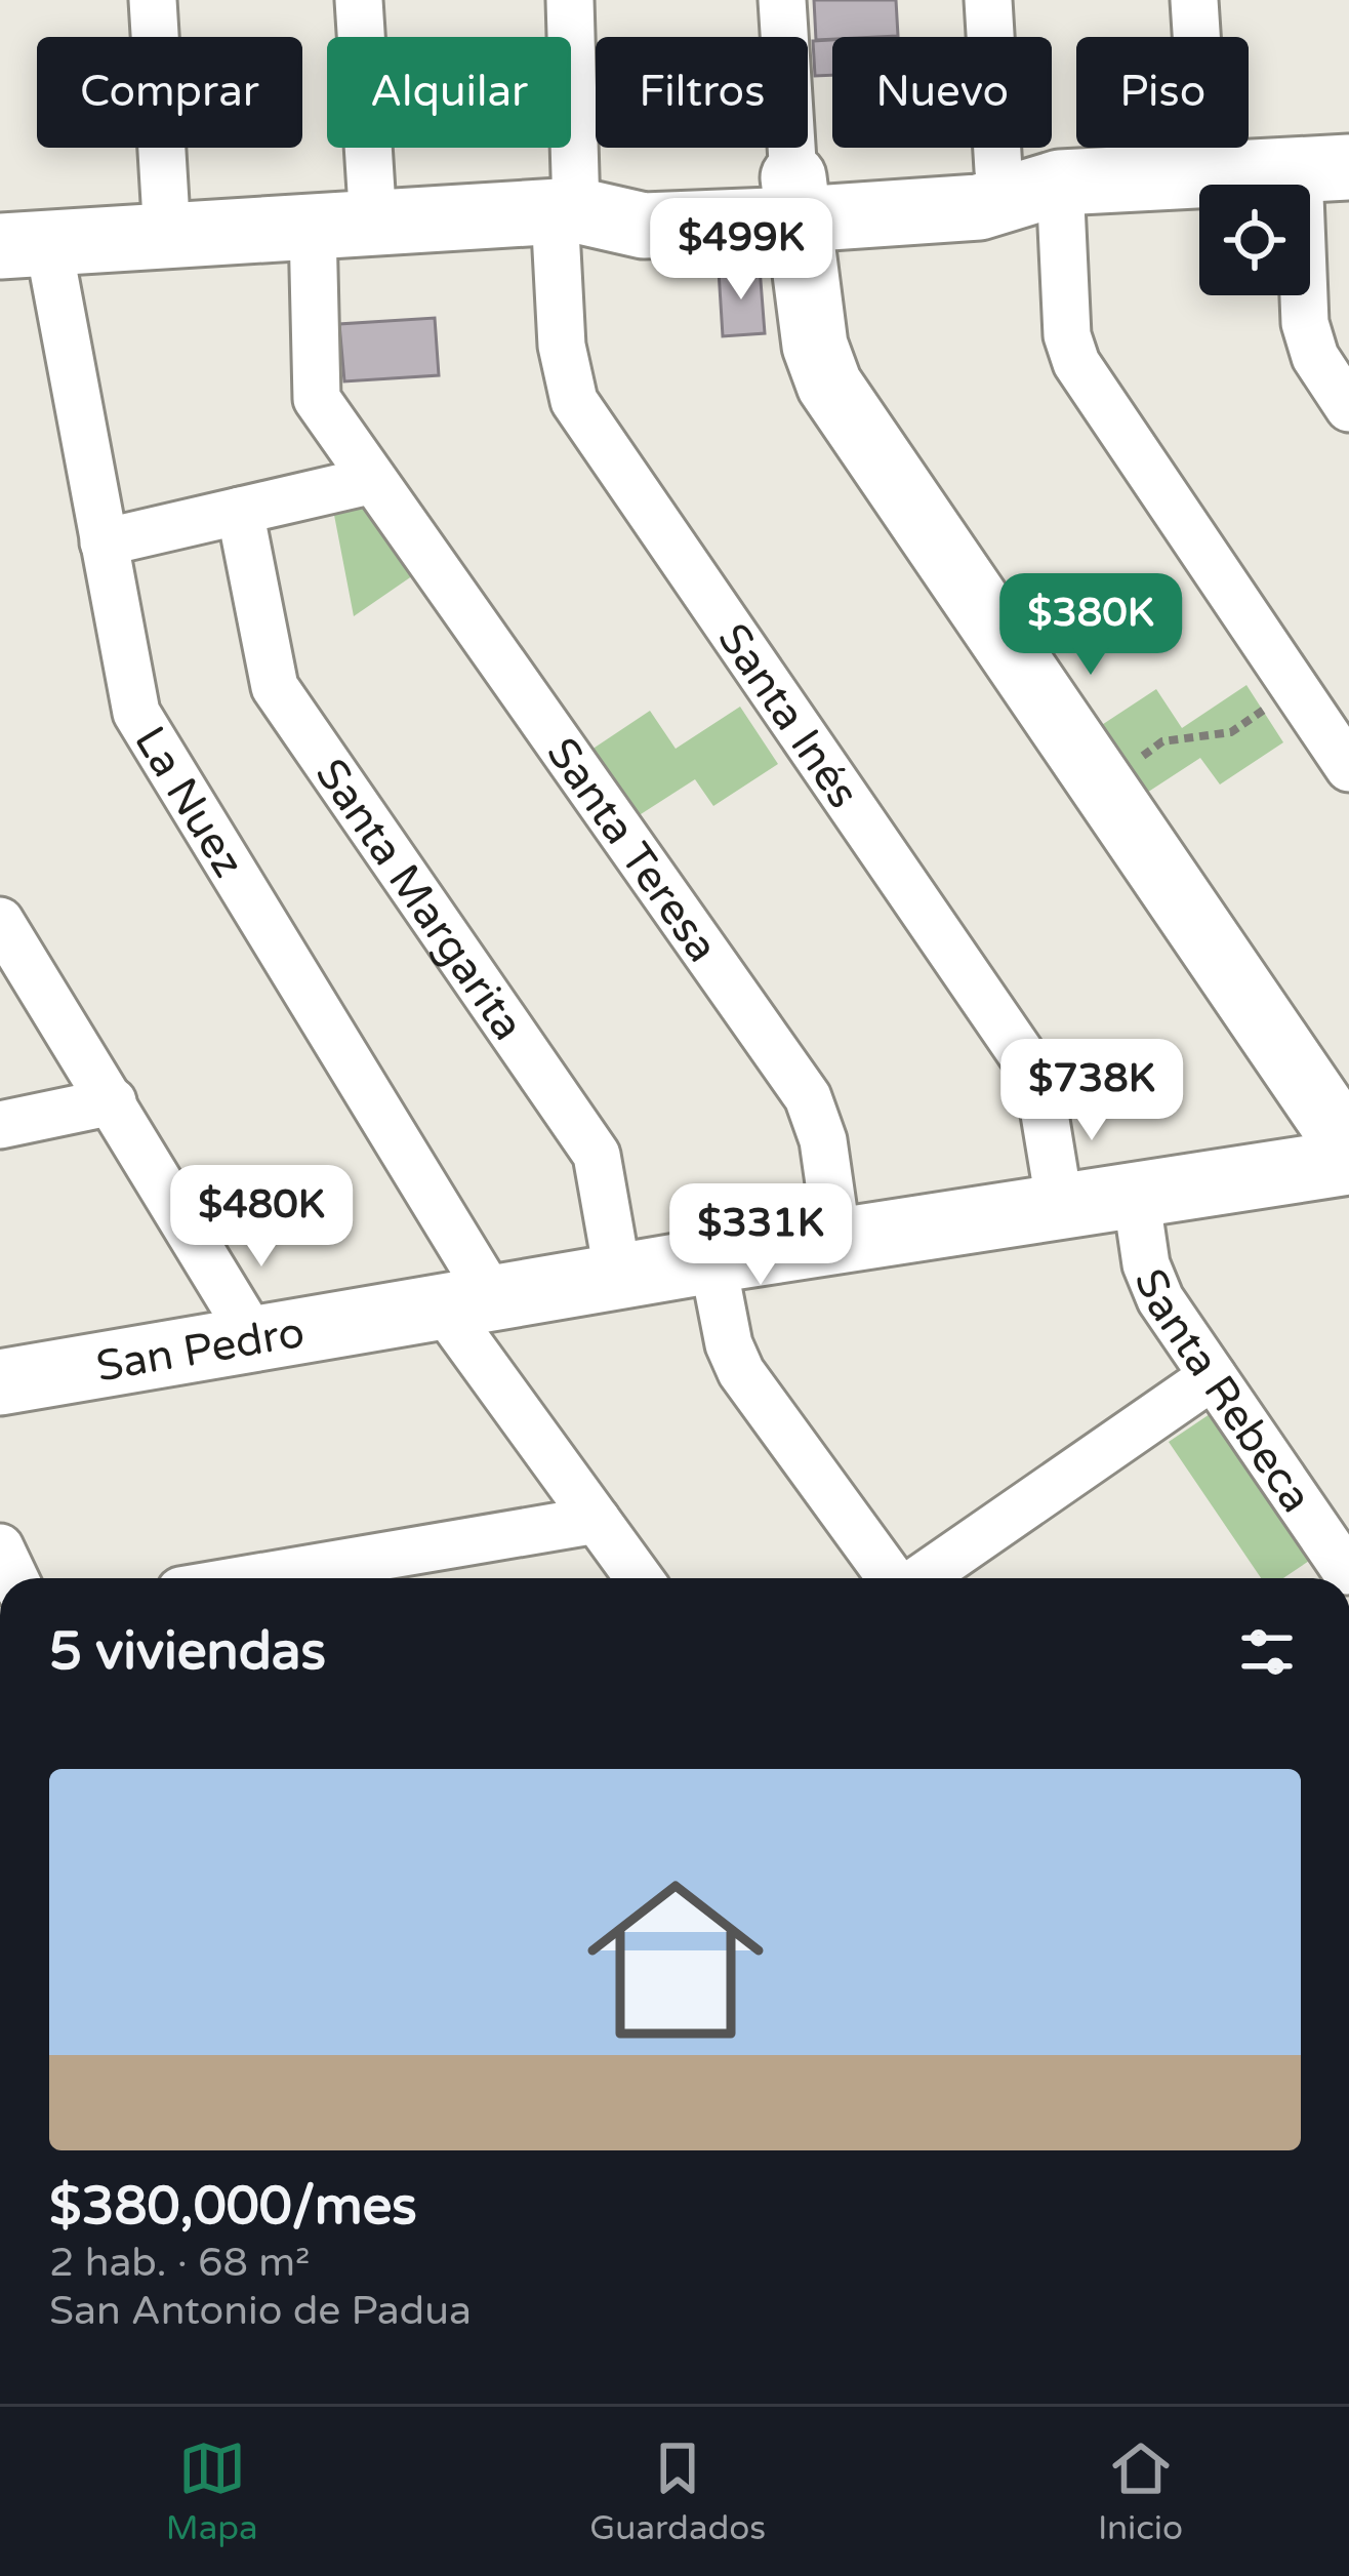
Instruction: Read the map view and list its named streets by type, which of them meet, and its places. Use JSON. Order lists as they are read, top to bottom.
{
  "streets": {
    "street": [
      "Santa Inés",
      "La Nuez",
      "Santa Teresa",
      "Santa Margarita",
      "San Pedro",
      "Santa Rebeca"
    ]
  },
  "crossings": [
    ["Santa Inés", "San Pedro"],
    ["La Nuez", "San Pedro"],
    ["Santa Teresa", "San Pedro"],
    ["Santa Margarita", "San Pedro"],
    ["San Pedro", "Santa Rebeca"]
  ],
  "page": {
    "chip": [
      "Comprar",
      "Alquilar",
      "Filtros",
      "Nuevo",
      "Piso"
    ],
    "price": [
      "$499K",
      "$380K",
      "$738K",
      "$480K",
      "$331K"
    ],
    "heading": "5 viviendas",
    "list": [
      {
        "name": "$380,000/mes",
        "note": "2 hab. · 68 m² · San Antonio de Padua"
      }
    ],
    "tabs": ["Mapa", "Guardados", "Inicio"]
  }
}
